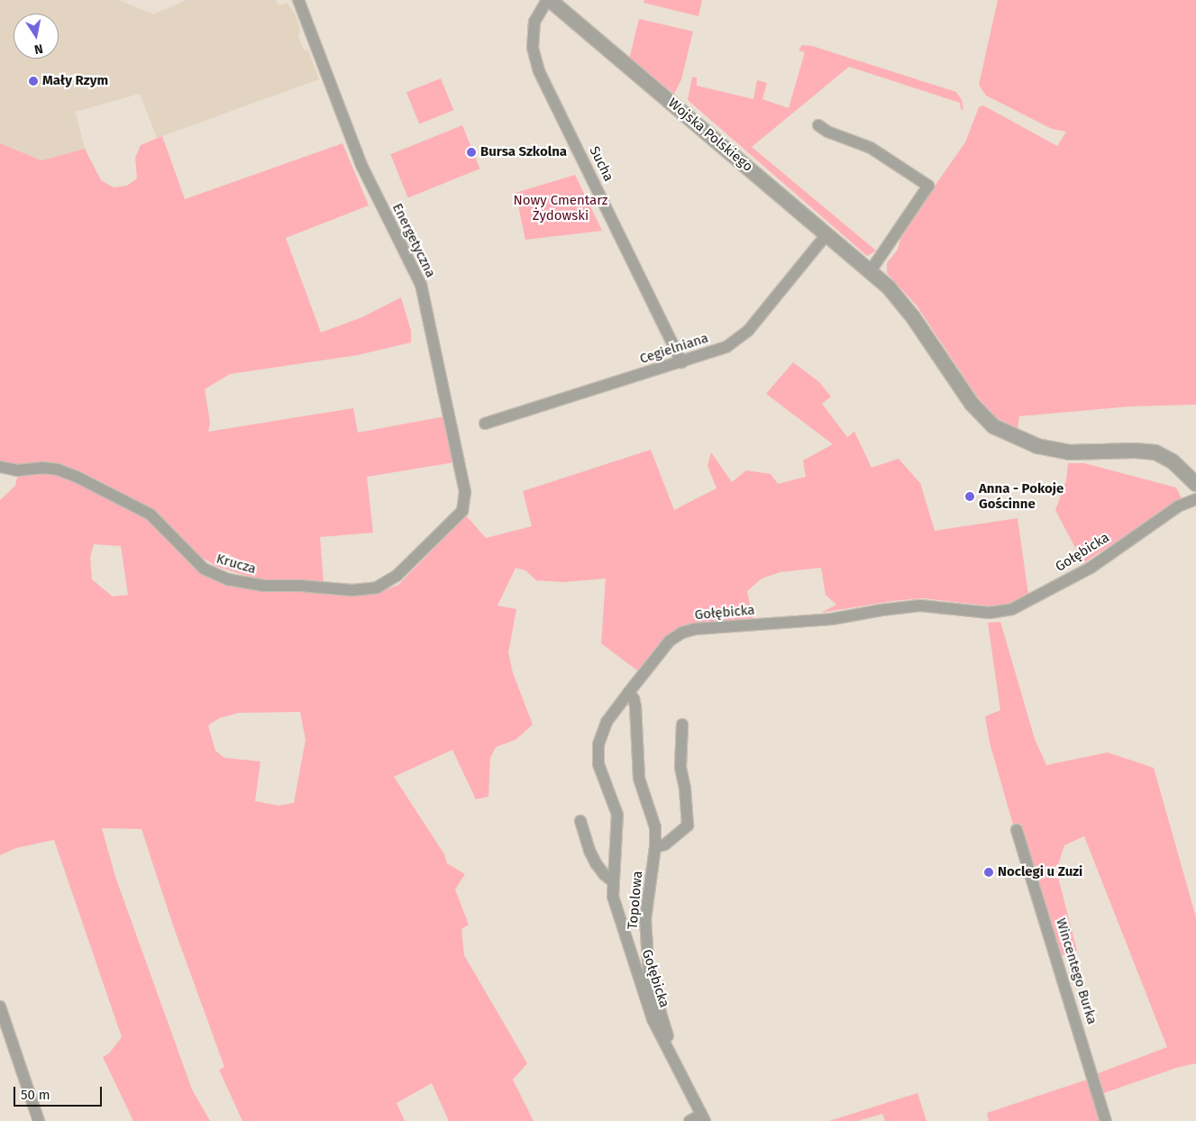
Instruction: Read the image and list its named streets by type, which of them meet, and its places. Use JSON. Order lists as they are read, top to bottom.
{
  "streets": {
    "street": [
      "Wojska Polskiego",
      "Sucha",
      "Energetyczna",
      "Cegielniana",
      "Gołębicka",
      "Krucza",
      "Topolowa",
      "Wincentego Burka"
    ]
  },
  "crossings": [
    ["Wojska Polskiego", "Sucha"],
    ["Wojska Polskiego", "Cegielniana"],
    ["Sucha", "Cegielniana"],
    ["Energetyczna", "Krucza"],
    ["Gołębicka", "Topolowa"]
  ],
  "parks": ["Nowy Cmentarz Żydowski"],
  "places": [
    "Mały Rzym",
    "Bursa Szkolna",
    "Anna - Pokoje Gościnne",
    "Noclegi u Zuzi"
  ],
  "scale_bar": "50 m",
  "north": "bottom"
}
